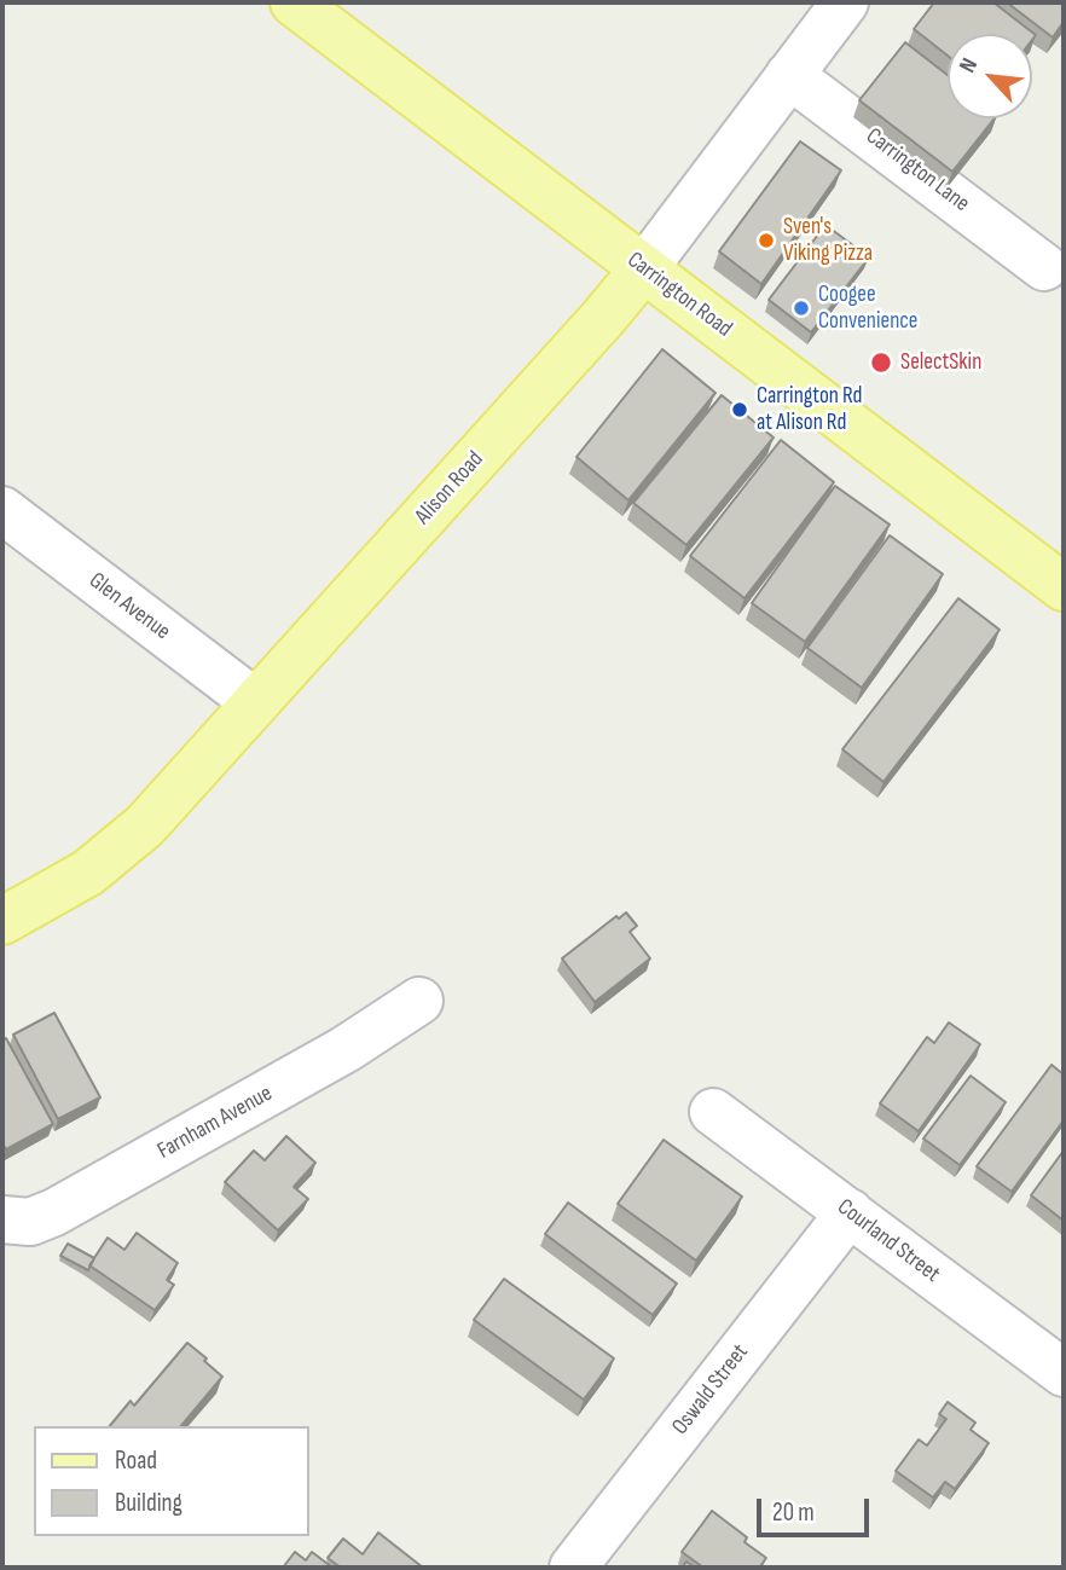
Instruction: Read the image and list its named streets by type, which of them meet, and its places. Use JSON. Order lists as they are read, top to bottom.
{
  "streets": {
    "main road": ["Carrington Road", "Alison Road"],
    "street": [
      "Carrington Lane",
      "Glen Avenue",
      "Farnham Avenue",
      "Courland Street",
      "Oswald Street"
    ]
  },
  "crossings": [
    ["Carrington Lane", "Alison Road"],
    ["Carrington Road", "Alison Road"],
    ["Alison Road", "Glen Avenue"],
    ["Courland Street", "Oswald Street"]
  ],
  "places": [
    "Sven's Viking Pizza",
    "Coogee Convenience",
    "SelectSkin",
    "Carrington Rd at Alison Rd"
  ],
  "legend": ["Road", "Building"],
  "scale_bar": "20 m",
  "north": "top left"
}
